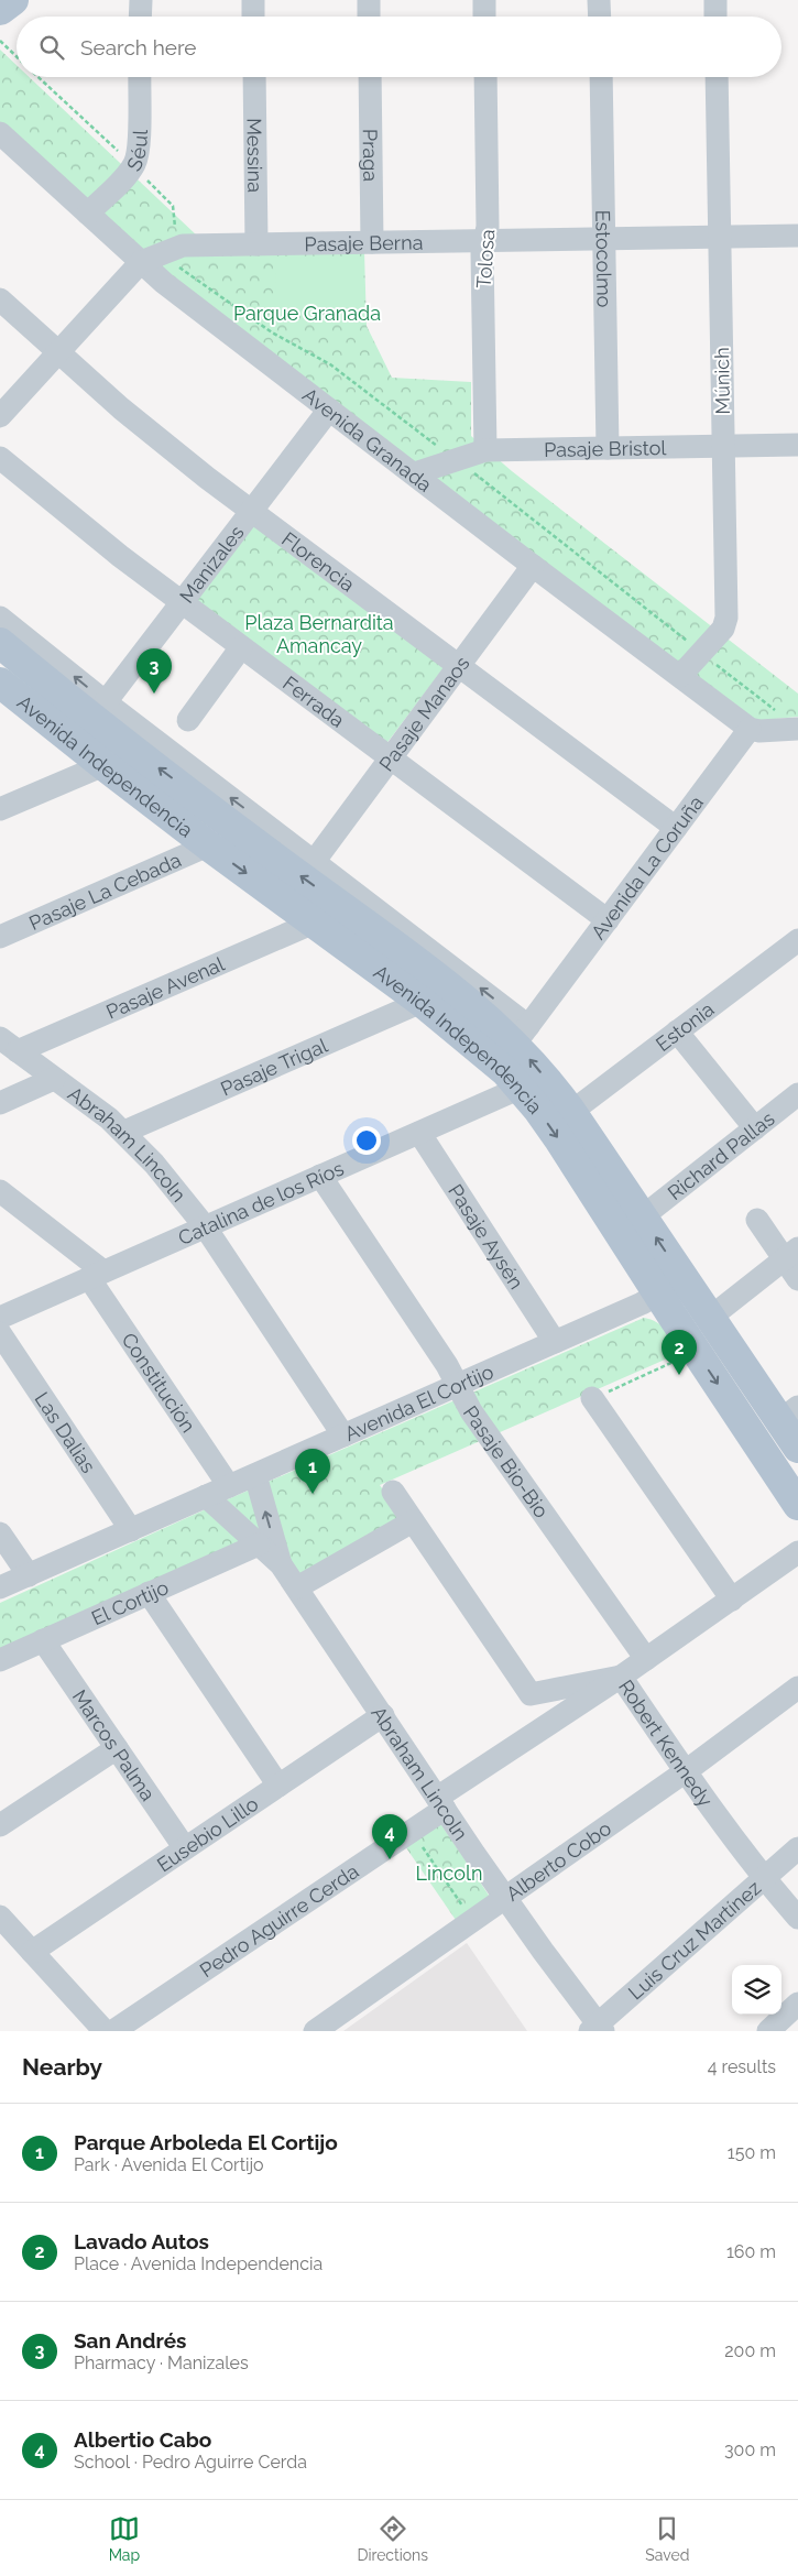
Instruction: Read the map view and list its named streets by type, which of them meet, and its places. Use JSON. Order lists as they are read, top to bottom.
{
  "streets": {
    "main road": ["Avenida Independencia"],
    "street": [
      "Séul",
      "Messina",
      "Praga",
      "Pasaje Berna",
      "Estocolmo",
      "Tolosa",
      "Múnich",
      "Avenida Granada",
      "Pasaje Bristol",
      "Florencia",
      "Manizales",
      "Ferrada",
      "Pasaje Manaos",
      "Avenida La Coruña",
      "Pasaje La Cebada",
      "Pasaje Avenal",
      "Estonia",
      "Pasaje Trigal",
      "Abraham Lincoln",
      "Richard Pallas",
      "Catalina de los Ríos",
      "Pasaje Aysén",
      "Constitución",
      "Avenida El Cortijo",
      "Las Dalias",
      "Pasaje Bio-Bio",
      "El Cortijo",
      "Robert Kennedy",
      "Marcos Palma",
      "Eusebio Lillo",
      "Alberto Cobo",
      "Pedro Aguirre Cerda",
      "Luis Cruz Martínez"
    ]
  },
  "crossings": [
    ["Séul", "Avenida Granada"],
    ["Messina", "Pasaje Berna"],
    ["Praga", "Pasaje Berna"],
    ["Pasaje Berna", "Estocolmo"],
    ["Pasaje Berna", "Tolosa"],
    ["Pasaje Berna", "Múnich"],
    ["Pasaje Berna", "Avenida Granada"],
    ["Pasaje Berna", "Florencia"],
    ["Estocolmo", "Pasaje Bristol"],
    ["Tolosa", "Pasaje Bristol"],
    ["Múnich", "Avenida Granada"],
    ["Múnich", "Pasaje Bristol"],
    ["Avenida Granada", "Pasaje Bristol"],
    ["Avenida Granada", "Manizales"],
    ["Avenida Granada", "Pasaje Manaos"],
    ["Avenida Granada", "Avenida La Coruña"],
    ["Florencia", "Manizales"],
    ["Florencia", "Pasaje Manaos"],
    ["Florencia", "Avenida La Coruña"],
    ["Manizales", "Ferrada"],
    ["Manizales", "Avenida Independencia"],
    ["Ferrada", "Pasaje Manaos"],
    ["Ferrada", "Avenida La Coruña"],
    ["Pasaje Manaos", "Avenida Independencia"],
    ["Avenida Independencia", "Avenida La Coruña"],
    ["Avenida Independencia", "Pasaje La Cebada"],
    ["Avenida Independencia", "Pasaje Avenal"],
    ["Avenida Independencia", "Estonia"],
    ["Avenida Independencia", "Pasaje Trigal"],
    ["Avenida Independencia", "Richard Pallas"],
    ["Avenida Independencia", "Catalina de los Ríos"],
    ["Avenida Independencia", "Avenida El Cortijo"],
    ["Pasaje Avenal", "Abraham Lincoln"],
    ["Pasaje Trigal", "Abraham Lincoln"],
    ["Abraham Lincoln", "Catalina de los Ríos"],
    ["Abraham Lincoln", "Avenida El Cortijo"],
    ["Abraham Lincoln", "El Cortijo"],
    ["Abraham Lincoln", "Eusebio Lillo"],
    ["Abraham Lincoln", "Alberto Cobo"],
    ["Abraham Lincoln", "Pedro Aguirre Cerda"],
    ["Abraham Lincoln", "Luis Cruz Martínez"],
    ["Catalina de los Ríos", "Pasaje Aysén"],
    ["Catalina de los Ríos", "Constitución"],
    ["Catalina de los Ríos", "Pasaje Bio-Bio"],
    ["Pasaje Aysén", "Avenida El Cortijo"],
    ["Constitución", "Avenida El Cortijo"],
    ["Avenida El Cortijo", "Las Dalias"],
    ["Avenida El Cortijo", "Pasaje Bio-Bio"],
    ["Pasaje Bio-Bio", "Pedro Aguirre Cerda"],
    ["El Cortijo", "Marcos Palma"],
    ["Robert Kennedy", "Alberto Cobo"],
    ["Robert Kennedy", "Pedro Aguirre Cerda"],
    ["Robert Kennedy", "Luis Cruz Martínez"],
    ["Marcos Palma", "Eusebio Lillo"]
  ],
  "parks": ["Parque Granada", "Plaza Bernardita Amancay", "Lincoln"],
  "page": {
    "search": "Search here",
    "pins": [
      "3",
      "2",
      "1",
      "4"
    ],
    "heading": ["Nearby", "4 results"],
    "list": [
      {
        "mark": "1",
        "name": "Parque Arboleda El Cortijo",
        "note": "Park · Avenida El Cortijo",
        "value": "150 m"
      },
      {
        "mark": "2",
        "name": "Lavado Autos",
        "note": "Place · Avenida Independencia",
        "value": "160 m"
      },
      {
        "mark": "3",
        "name": "San Andrés",
        "note": "Pharmacy · Manizales",
        "value": "200 m"
      },
      {
        "mark": "4",
        "name": "Albertio Cabo",
        "note": "School · Pedro Aguirre Cerda",
        "value": "300 m"
      }
    ],
    "nav": ["Map", "Directions", "Saved"]
  }
}
